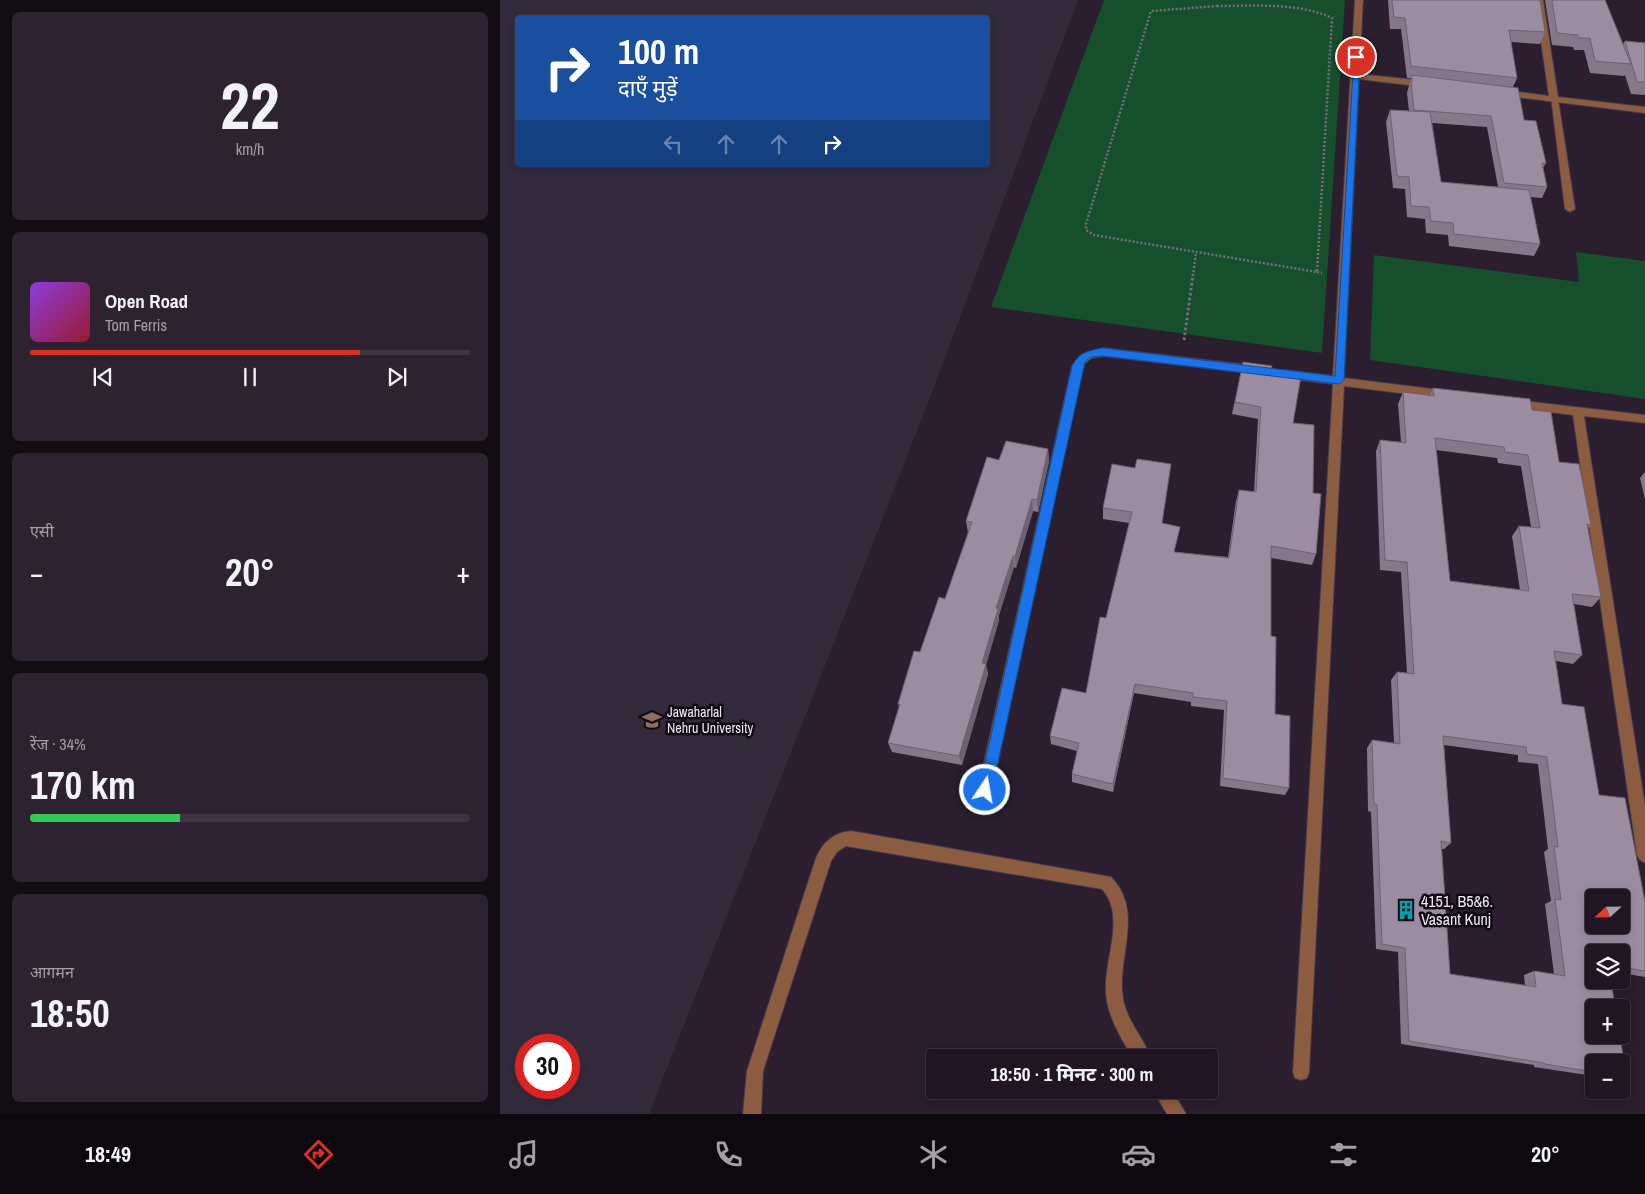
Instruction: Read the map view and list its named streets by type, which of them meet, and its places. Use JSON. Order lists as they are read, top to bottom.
{
  "places": {
    "school or university": ["Jawaharlal Nehru University"],
    "building": ["4151, B5&6. Vasant Kunj"]
  },
  "north": "left",
  "page": {
    "tile": [
      ["22", "km/h"],
      "एसी",
      ["रेंज · 34%", "170 km"],
      ["आगमन", "18:50"]
    ],
    "turn": ["100 m", "दाएँ मुड़ें"],
    "song": ["Open Road", "Tom Ferris"],
    "heat": ["−", "20°", "+"],
    "map_buttons": ["+", "−"],
    "limit": "30",
    "trip": "18:50 · 1 मिनट · 300 m",
    "tabs": ["18:49", "20°"]
  }
}
